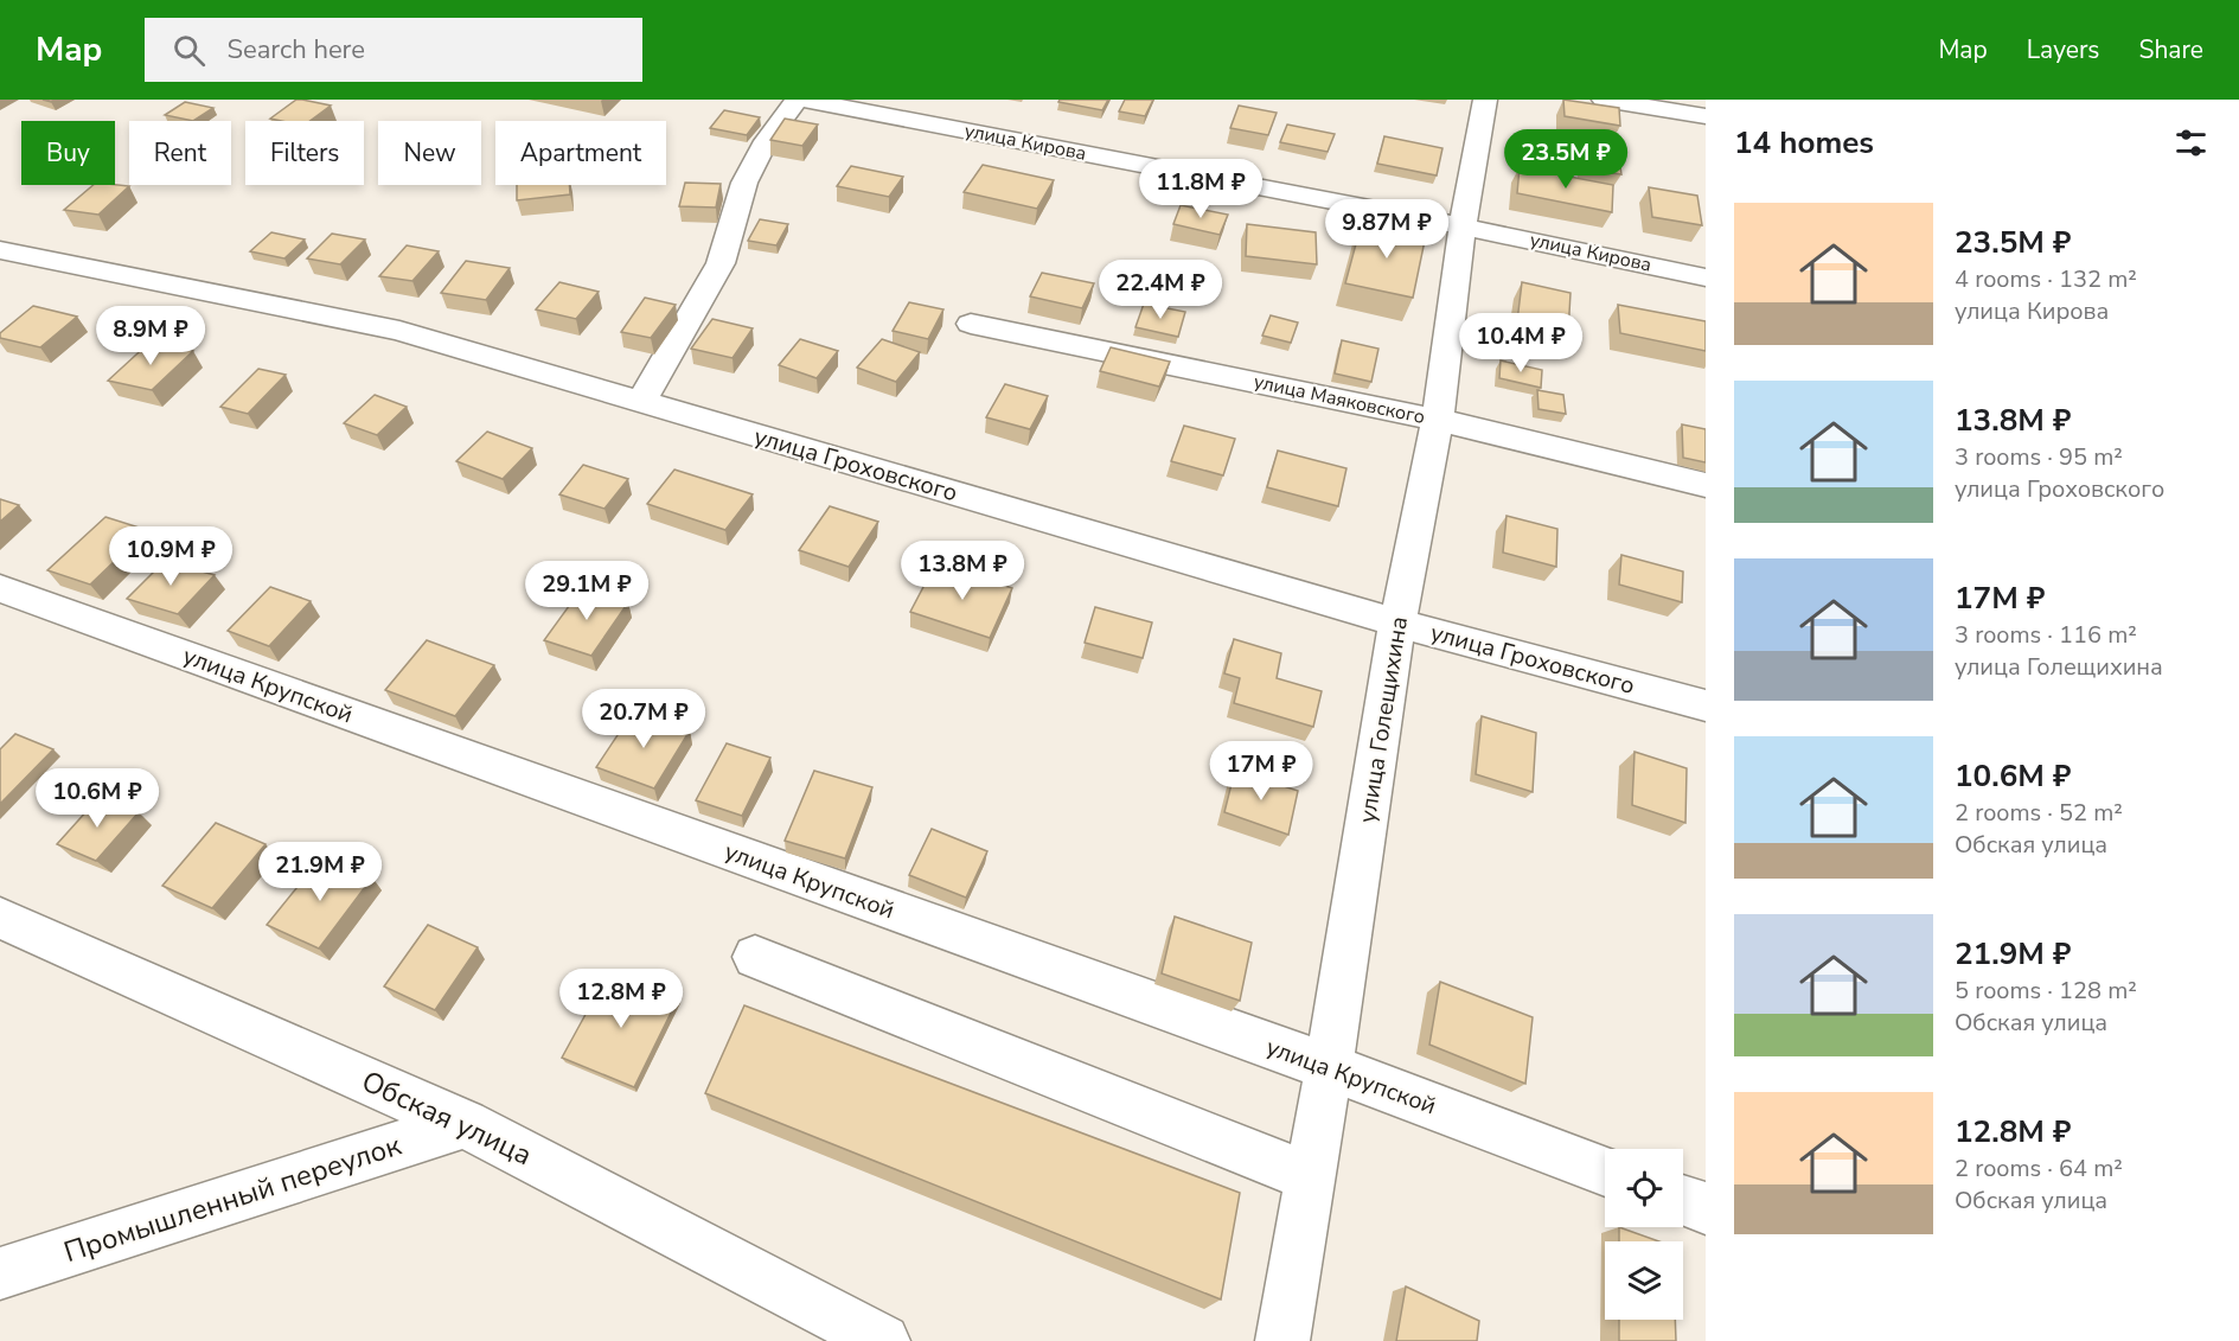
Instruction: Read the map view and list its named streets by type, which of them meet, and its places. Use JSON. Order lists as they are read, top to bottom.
{
  "streets": {
    "street": [
      "улица Кирова",
      "улица Маяковского",
      "улица Гроховского",
      "улица Крупской",
      "улица Голещихина",
      "Обская улица",
      "Промышленный переулок"
    ]
  },
  "crossings": [
    ["улица Кирова", "улица Голещихина"],
    ["улица Маяковского", "улица Голещихина"],
    ["улица Гроховского", "улица Голещихина"],
    ["улица Крупской", "улица Голещихина"],
    ["Обская улица", "Промышленный переулок"]
  ],
  "page": {
    "header": "Map",
    "search": "Search here",
    "nav": ["Map", "Layers", "Share"],
    "heading": "14 homes",
    "chip": [
      "Buy",
      "Rent",
      "Filters",
      "New",
      "Apartment"
    ],
    "price": [
      "23.5M ₽",
      "11.8M ₽",
      "9.87M ₽",
      "22.4M ₽",
      "8.9M ₽",
      "10.4M ₽",
      "10.9M ₽",
      "13.8M ₽",
      "29.1M ₽",
      "20.7M ₽",
      "17M ₽",
      "10.6M ₽",
      "21.9M ₽",
      "12.8M ₽"
    ],
    "list": [
      {
        "name": "23.5M ₽",
        "note": "4 rooms · 132 m² · улица Кирова"
      },
      {
        "name": "13.8M ₽",
        "note": "3 rooms · 95 m² · улица Гроховского"
      },
      {
        "name": "17M ₽",
        "note": "3 rooms · 116 m² · улица Голещихина"
      },
      {
        "name": "10.6M ₽",
        "note": "2 rooms · 52 m² · Обская улица"
      },
      {
        "name": "21.9M ₽",
        "note": "5 rooms · 128 m² · Обская улица"
      },
      {
        "name": "12.8M ₽",
        "note": "2 rooms · 64 m² · Обская улица"
      }
    ]
  }
}
